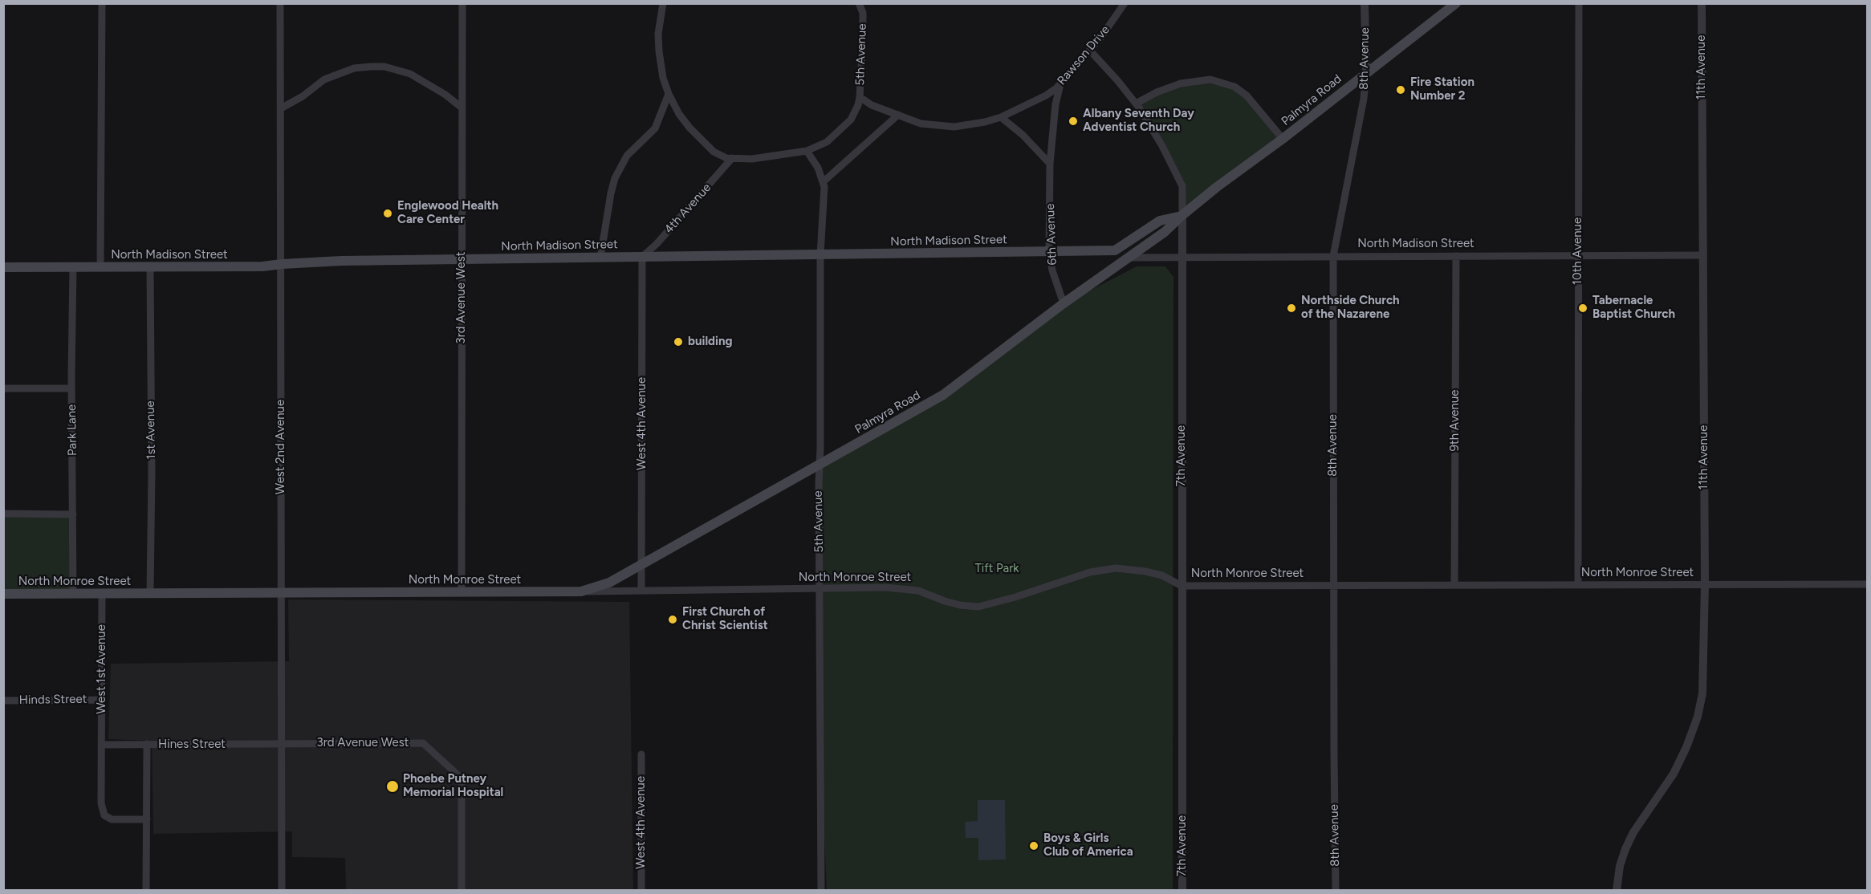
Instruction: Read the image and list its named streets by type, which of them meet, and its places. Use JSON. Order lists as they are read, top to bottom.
{
  "streets": {
    "main road": ["Palmyra Road", "North Madison Street", "North Monroe Street"],
    "street": [
      "5th Avenue",
      "Rawson Drive",
      "8th Avenue",
      "11th Avenue",
      "4th Avenue",
      "6th Avenue",
      "10th Avenue",
      "3rd Avenue West",
      "9th Avenue",
      "West 4th Avenue",
      "Park Lane",
      "1st Avenue",
      "West 2nd Avenue",
      "7th Avenue",
      "West 1st Avenue",
      "Hinds Street",
      "Hines Street"
    ]
  },
  "crossings": [
    ["5th Avenue", "Rawson Drive"],
    ["5th Avenue", "Palmyra Road"],
    ["5th Avenue", "North Madison Street"],
    ["5th Avenue", "North Monroe Street"],
    ["Rawson Drive", "6th Avenue"],
    ["Rawson Drive", "7th Avenue"],
    ["8th Avenue", "Palmyra Road"],
    ["8th Avenue", "North Madison Street"],
    ["8th Avenue", "North Monroe Street"],
    ["11th Avenue", "North Madison Street"],
    ["11th Avenue", "North Monroe Street"],
    ["Palmyra Road", "6th Avenue"],
    ["Palmyra Road", "North Madison Street"],
    ["Palmyra Road", "West 4th Avenue"],
    ["Palmyra Road", "7th Avenue"],
    ["Palmyra Road", "North Monroe Street"],
    ["4th Avenue", "North Madison Street"],
    ["4th Avenue", "West 4th Avenue"],
    ["6th Avenue", "North Madison Street"],
    ["North Madison Street", "10th Avenue"],
    ["North Madison Street", "3rd Avenue West"],
    ["North Madison Street", "9th Avenue"],
    ["North Madison Street", "West 4th Avenue"],
    ["North Madison Street", "Park Lane"],
    ["North Madison Street", "1st Avenue"],
    ["North Madison Street", "West 2nd Avenue"],
    ["North Madison Street", "7th Avenue"],
    ["10th Avenue", "North Monroe Street"],
    ["3rd Avenue West", "West 2nd Avenue"],
    ["3rd Avenue West", "North Monroe Street"],
    ["3rd Avenue West", "Hines Street"],
    ["9th Avenue", "North Monroe Street"],
    ["West 4th Avenue", "North Monroe Street"],
    ["Park Lane", "North Monroe Street"],
    ["1st Avenue", "North Monroe Street"],
    ["West 2nd Avenue", "North Monroe Street"],
    ["West 2nd Avenue", "Hines Street"],
    ["7th Avenue", "North Monroe Street"],
    ["North Monroe Street", "West 1st Avenue"],
    ["West 1st Avenue", "Hinds Street"],
    ["West 1st Avenue", "Hines Street"]
  ],
  "parks": ["Tift Park"],
  "places": [
    "Fire Station Number 2",
    "Albany Seventh Day Adventist Church",
    "Englewood Health Care Center",
    "Northside Church of the Nazarene",
    "Tabernacle Baptist Church",
    "building",
    "First Church of Christ Scientist",
    "Phoebe Putney Memorial Hospital",
    "Boys & Girls Club of America"
  ]
}
